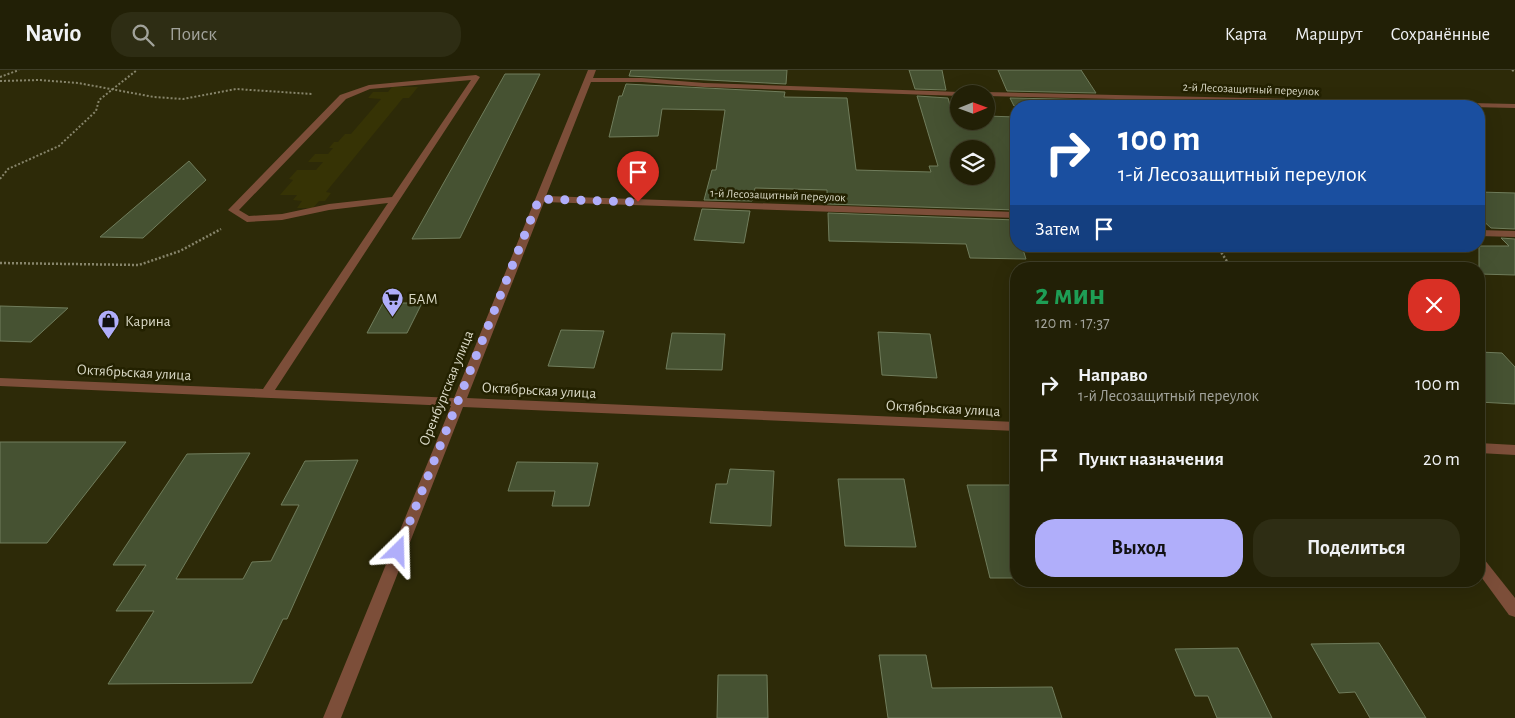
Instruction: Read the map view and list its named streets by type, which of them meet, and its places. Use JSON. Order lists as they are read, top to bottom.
{
  "streets": {
    "street": [
      "2-й Лесозащитный переулок",
      "1-й Лесозащитный переулок",
      "Октябрьская улица",
      "Оренбургская улица"
    ]
  },
  "crossings": [
    ["1-й Лесозащитный переулок", "Оренбургская улица"],
    ["Октябрьская улица", "Оренбургская улица"]
  ],
  "places": {
    "supermarket": ["БАМ"],
    "shop": ["Карина"]
  },
  "north": "right",
  "page": {
    "header": "Navio",
    "search": "Поиск",
    "nav": ["Карта", "Маршрут", "Сохранённые"],
    "turn": ["100 m", "1-й Лесозащитный переулок"],
    "then": "Затем",
    "heading": ["2 мин", "120 m · 17:37"],
    "list": [
      {
        "name": "Направо",
        "note": "1-й Лесозащитный переулок",
        "value": "100 m"
      },
      {
        "name": "Пункт назначения",
        "value": "20 m"
      }
    ],
    "buttons": ["Выход", "Поделиться"]
  }
}
